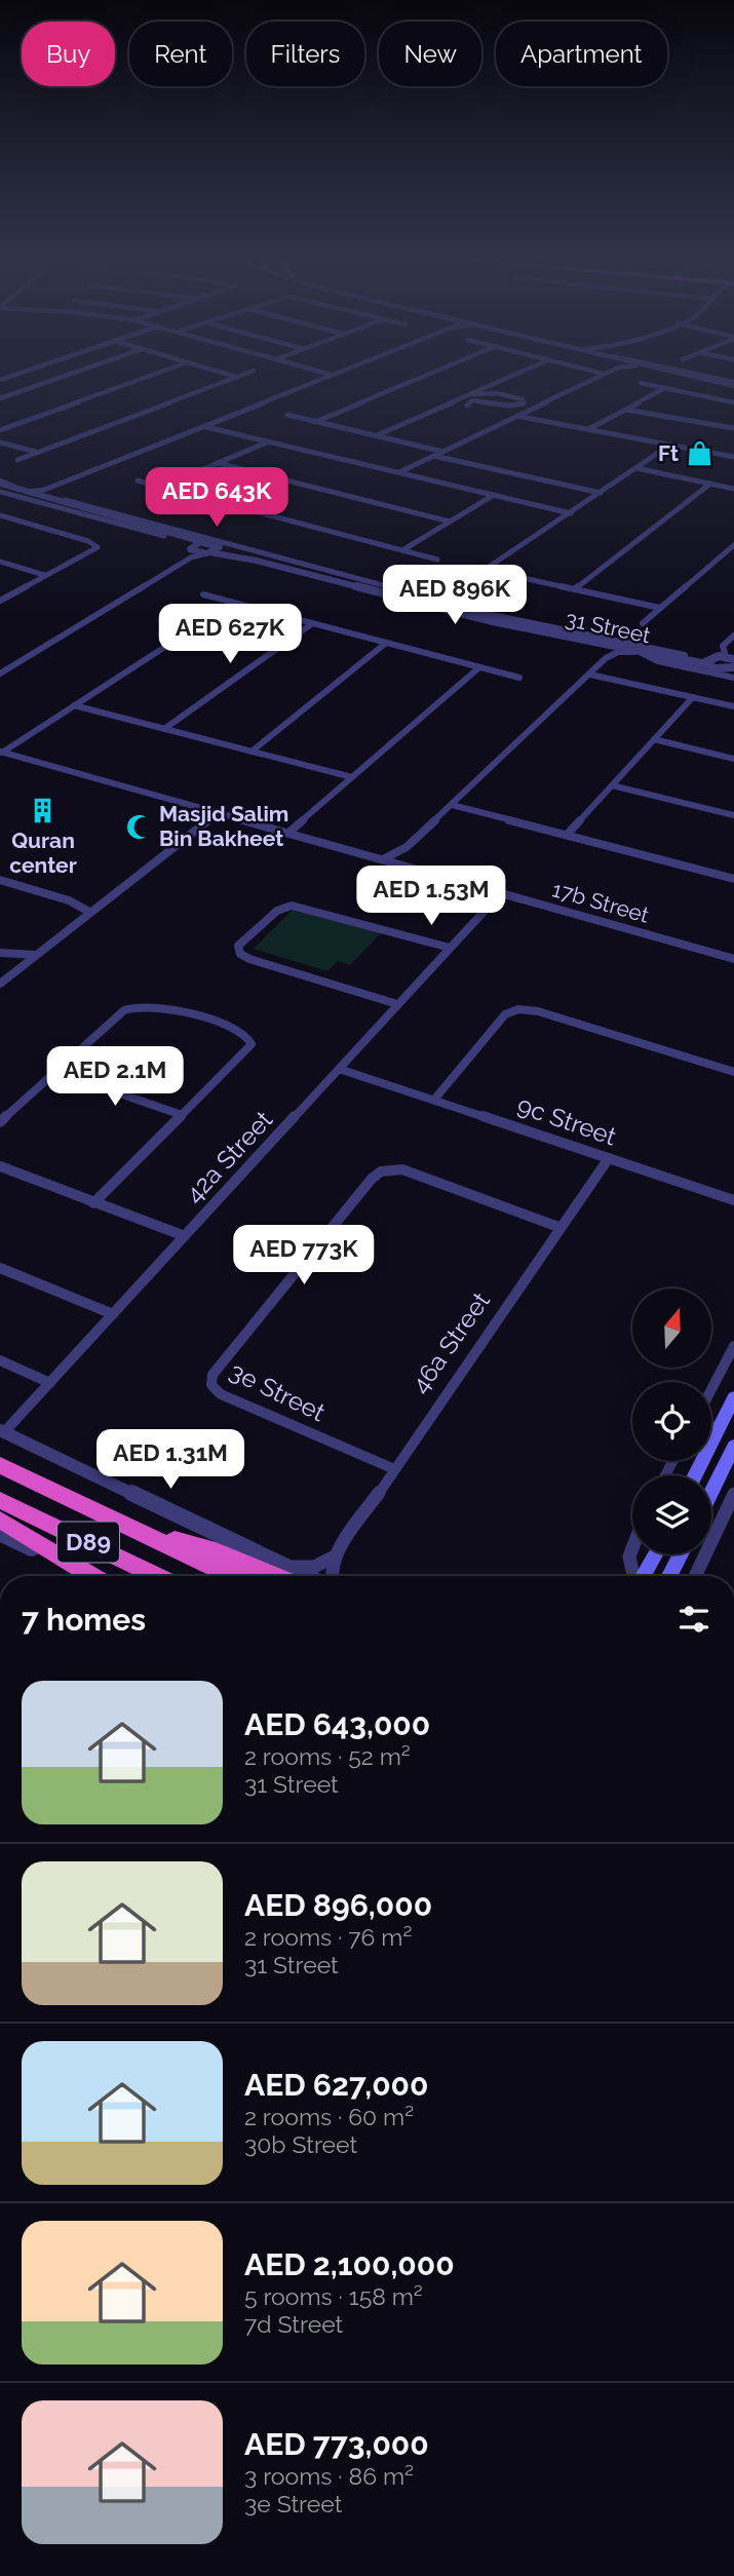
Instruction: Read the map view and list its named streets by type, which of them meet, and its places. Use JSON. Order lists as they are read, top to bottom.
{
  "streets": {
    "highway": ["D89"],
    "street": [
      "31 Street",
      "17b Street",
      "9c Street",
      "42a Street",
      "46a Street",
      "3e Street"
    ]
  },
  "crossings": [
    ["17b Street", "42a Street"],
    ["9c Street", "42a Street"],
    ["9c Street", "46a Street"],
    ["46a Street", "3e Street"]
  ],
  "places": {
    "shop": ["Ft"],
    "building": ["Quran center"],
    "mosque": ["Masjid Salim Bin Bakheet"]
  },
  "north": "top",
  "page": {
    "chip": [
      "Buy",
      "Rent",
      "Filters",
      "New",
      "Apartment"
    ],
    "price": [
      "AED 643K",
      "AED 896K",
      "AED 627K",
      "AED 1.53M",
      "AED 2.1M",
      "AED 773K",
      "AED 1.31M"
    ],
    "heading": "7 homes",
    "list": [
      {
        "name": "AED 643,000",
        "note": "2 rooms · 52 m² · 31 Street"
      },
      {
        "name": "AED 896,000",
        "note": "2 rooms · 76 m² · 31 Street"
      },
      {
        "name": "AED 627,000",
        "note": "2 rooms · 60 m² · 30b Street"
      },
      {
        "name": "AED 2,100,000",
        "note": "5 rooms · 158 m² · 7d Street"
      },
      {
        "name": "AED 773,000",
        "note": "3 rooms · 86 m² · 3e Street"
      }
    ]
  }
}
